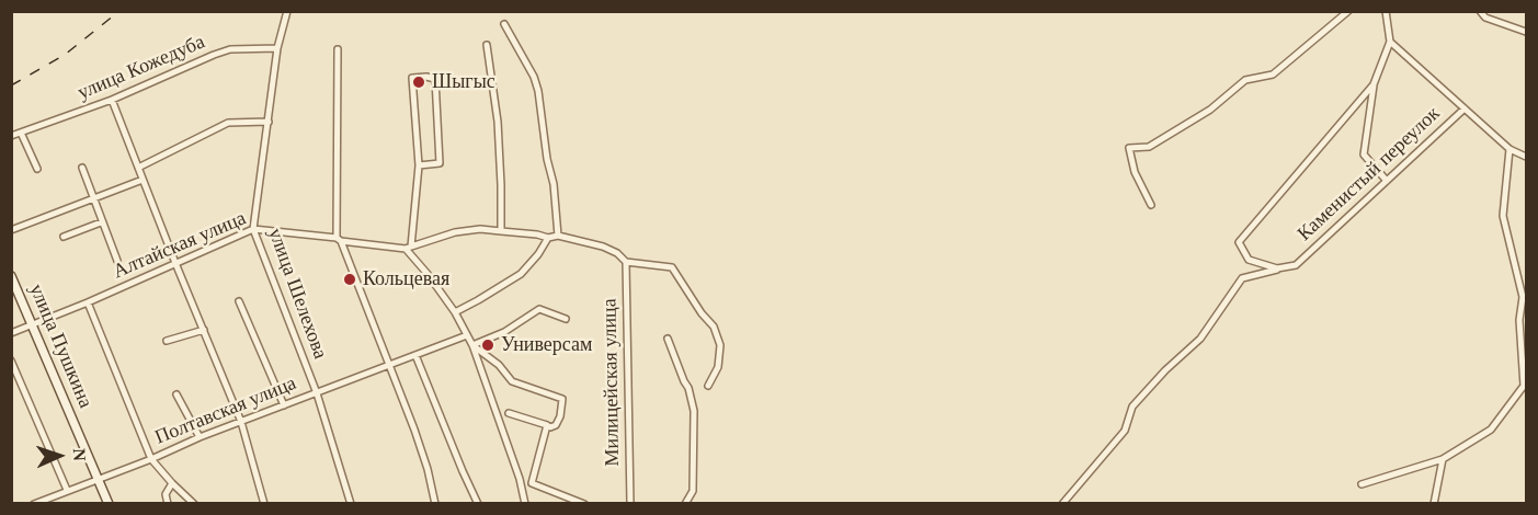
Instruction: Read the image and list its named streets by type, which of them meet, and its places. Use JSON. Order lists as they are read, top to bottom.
{
  "streets": {
    "street": [
      "улица Кожедуба",
      "Каменистый переулок",
      "Алтайская улица",
      "улица Шелехова",
      "улица Пушкина",
      "Милицейская улица",
      "Полтавская улица"
    ]
  },
  "crossings": [
    ["улица Кожедуба", "улица Шелехова"],
    ["Алтайская улица", "улица Шелехова"],
    ["Алтайская улица", "улица Пушкина"],
    ["улица Шелехова", "Полтавская улица"],
    ["улица Пушкина", "Полтавская улица"]
  ],
  "places": ["Шыгыс", "Кольцевая", "Универсам"],
  "north": "right"
}
